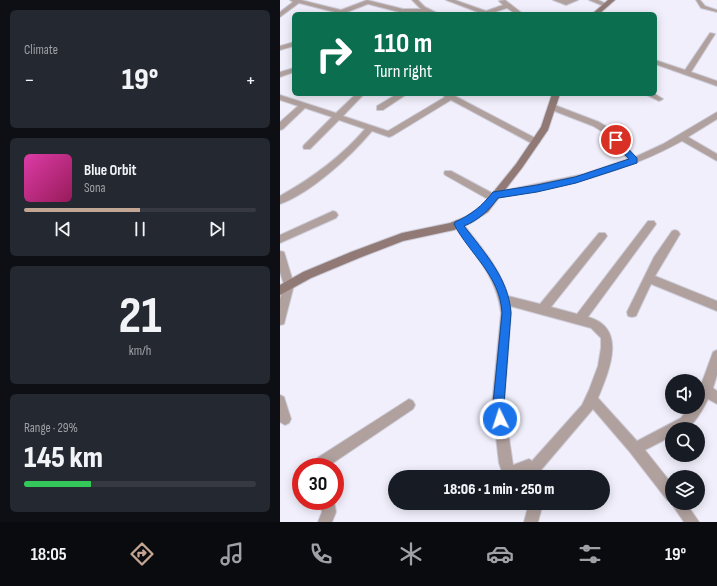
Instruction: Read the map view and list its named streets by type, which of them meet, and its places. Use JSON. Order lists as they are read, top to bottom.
{
  "page": {
    "tile": [
      "Climate",
      ["21", "km/h"],
      ["Range · 29%", "145 km"]
    ],
    "turn": ["110 m", "Turn right"],
    "heat": ["−", "19°", "+"],
    "song": ["Blue Orbit", "Sona"],
    "limit": "30",
    "trip": "18:06 · 1 min · 250 m",
    "tabs": ["18:05", "19°"]
  }
}
